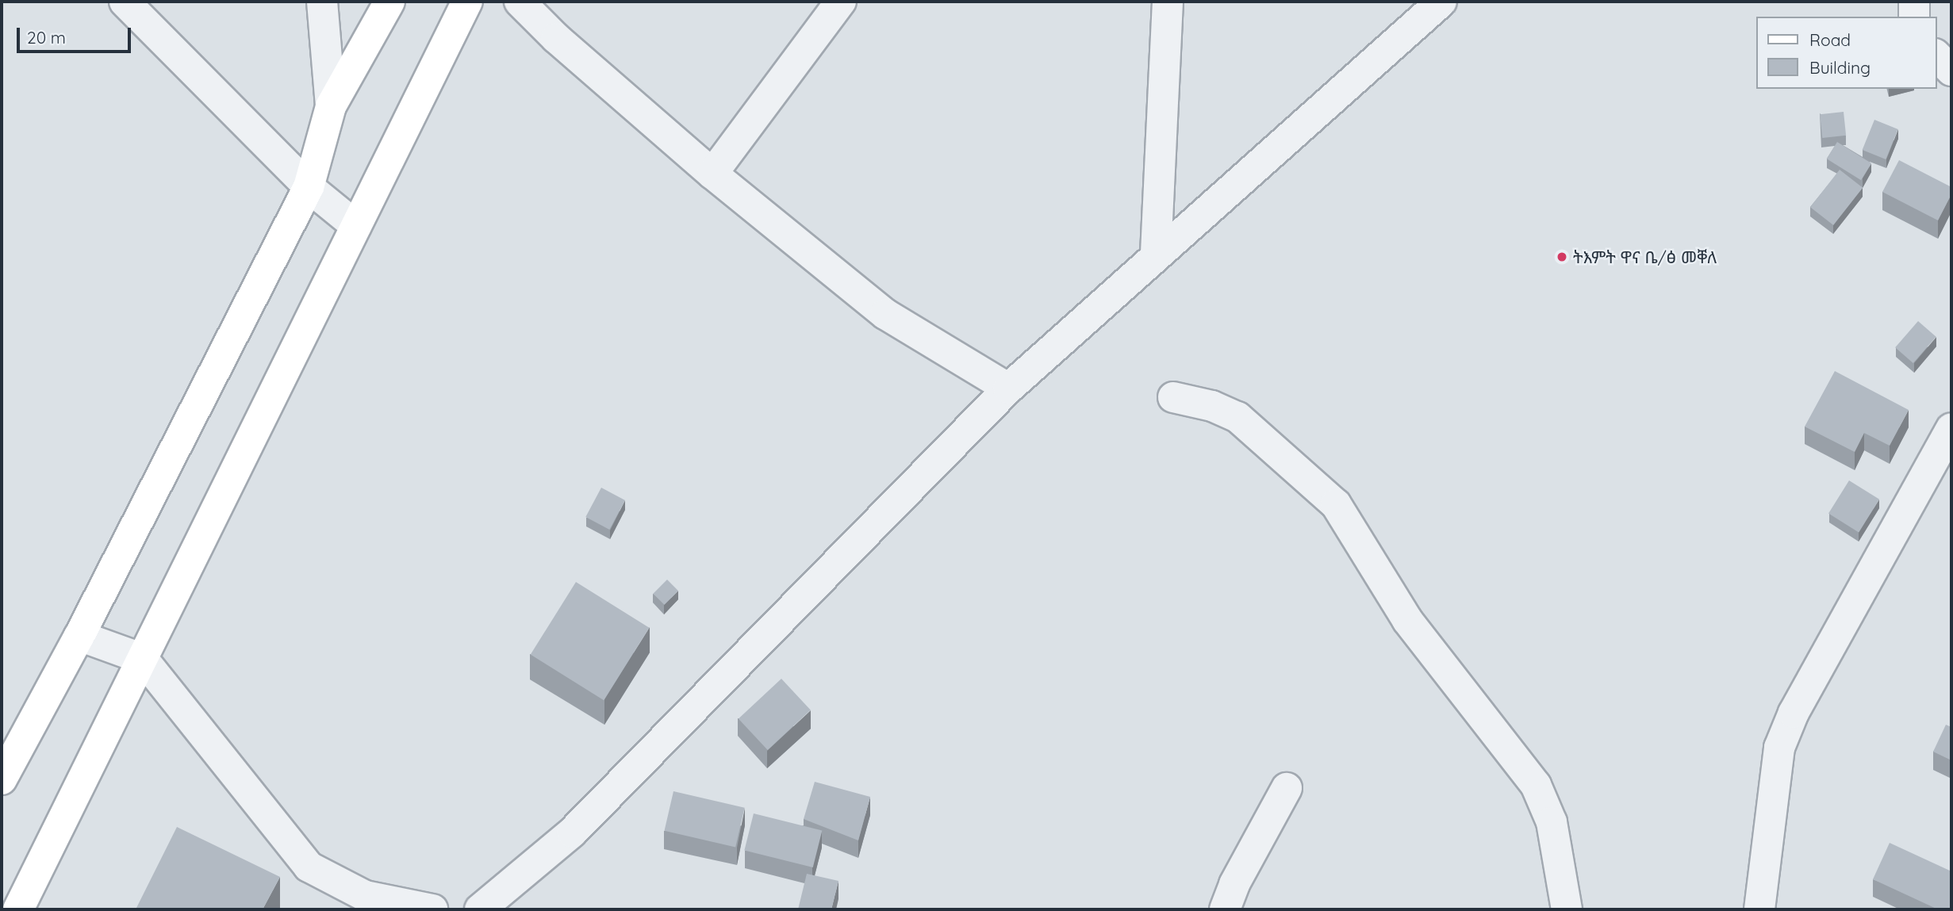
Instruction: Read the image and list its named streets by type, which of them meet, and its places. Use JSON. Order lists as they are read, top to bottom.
{
  "places": ["ትእምት ዋና ቤ/ፅ መቐለ"],
  "legend": ["Road", "Building"],
  "scale_bar": "20 m"
}
